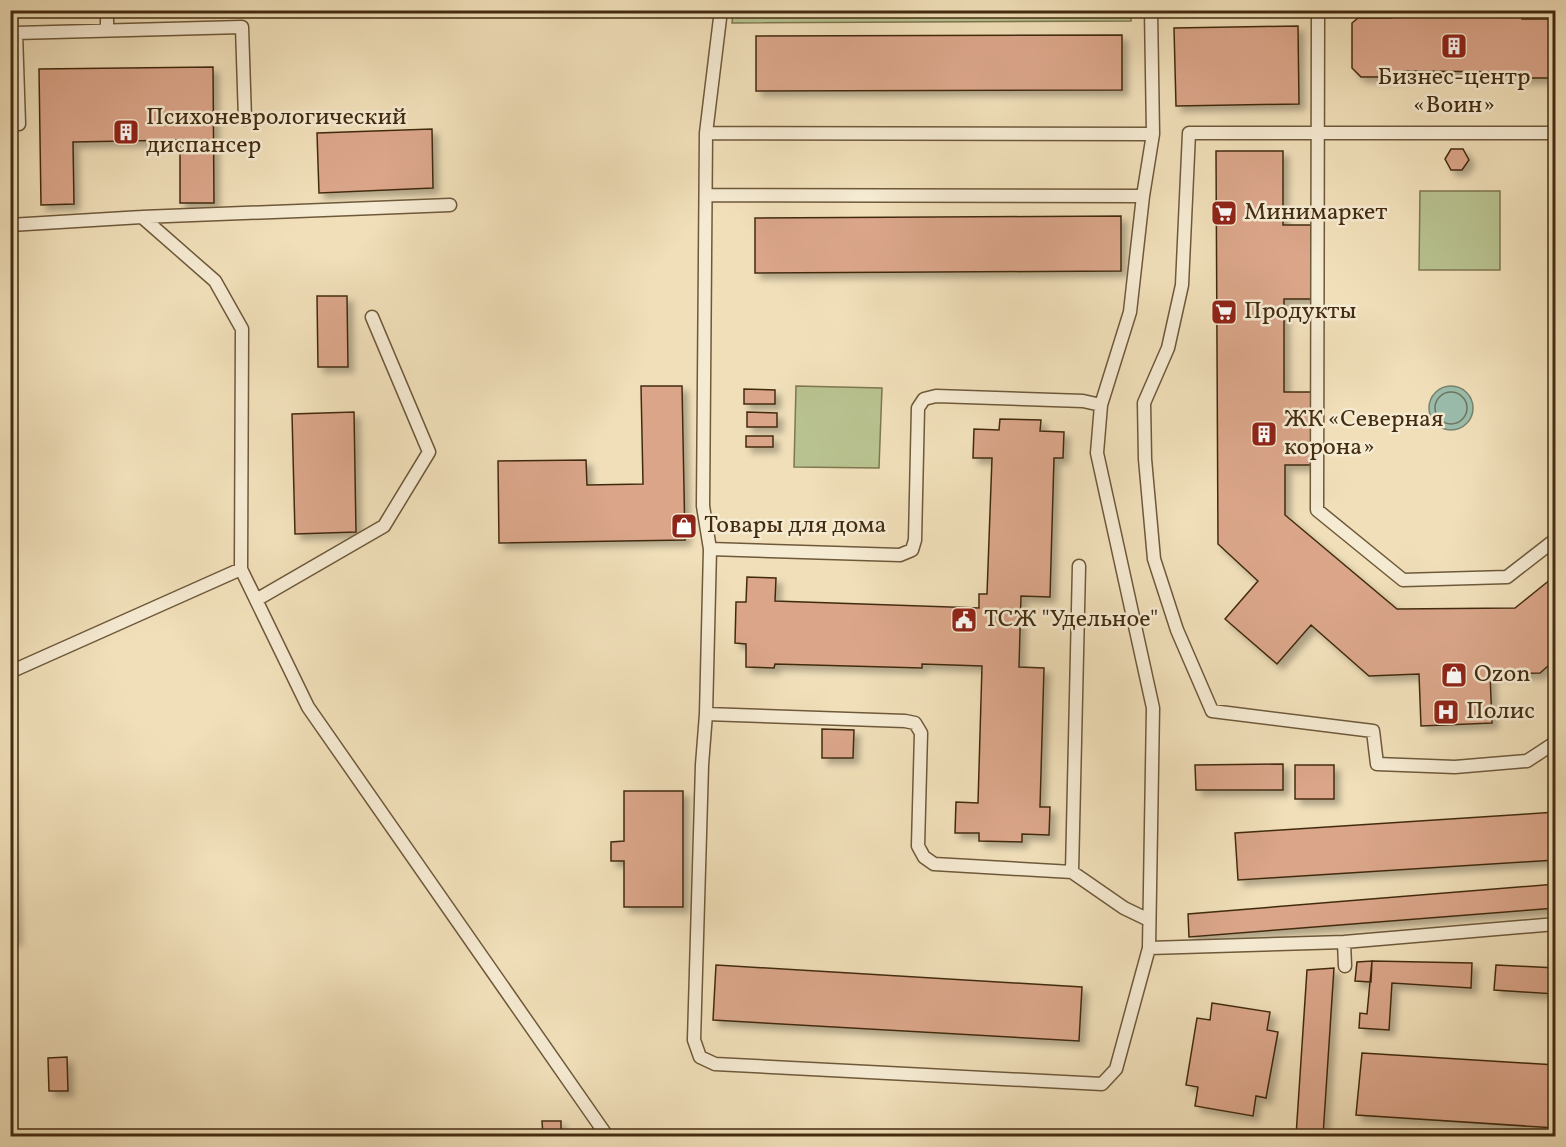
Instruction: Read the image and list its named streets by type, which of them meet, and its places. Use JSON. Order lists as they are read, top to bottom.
{
  "places": {
    "building": ["Бизнес-центр «Воин»", "Психоневрологический диспансер", "ЖК «Северная корона»"],
    "supermarket": ["Минимаркет", "Продукты"],
    "shop": ["Товары для дома", "Ozon"],
    "public building": ["ТСЖ \"Удельное\""],
    "hospital": ["Полис"]
  }
}
